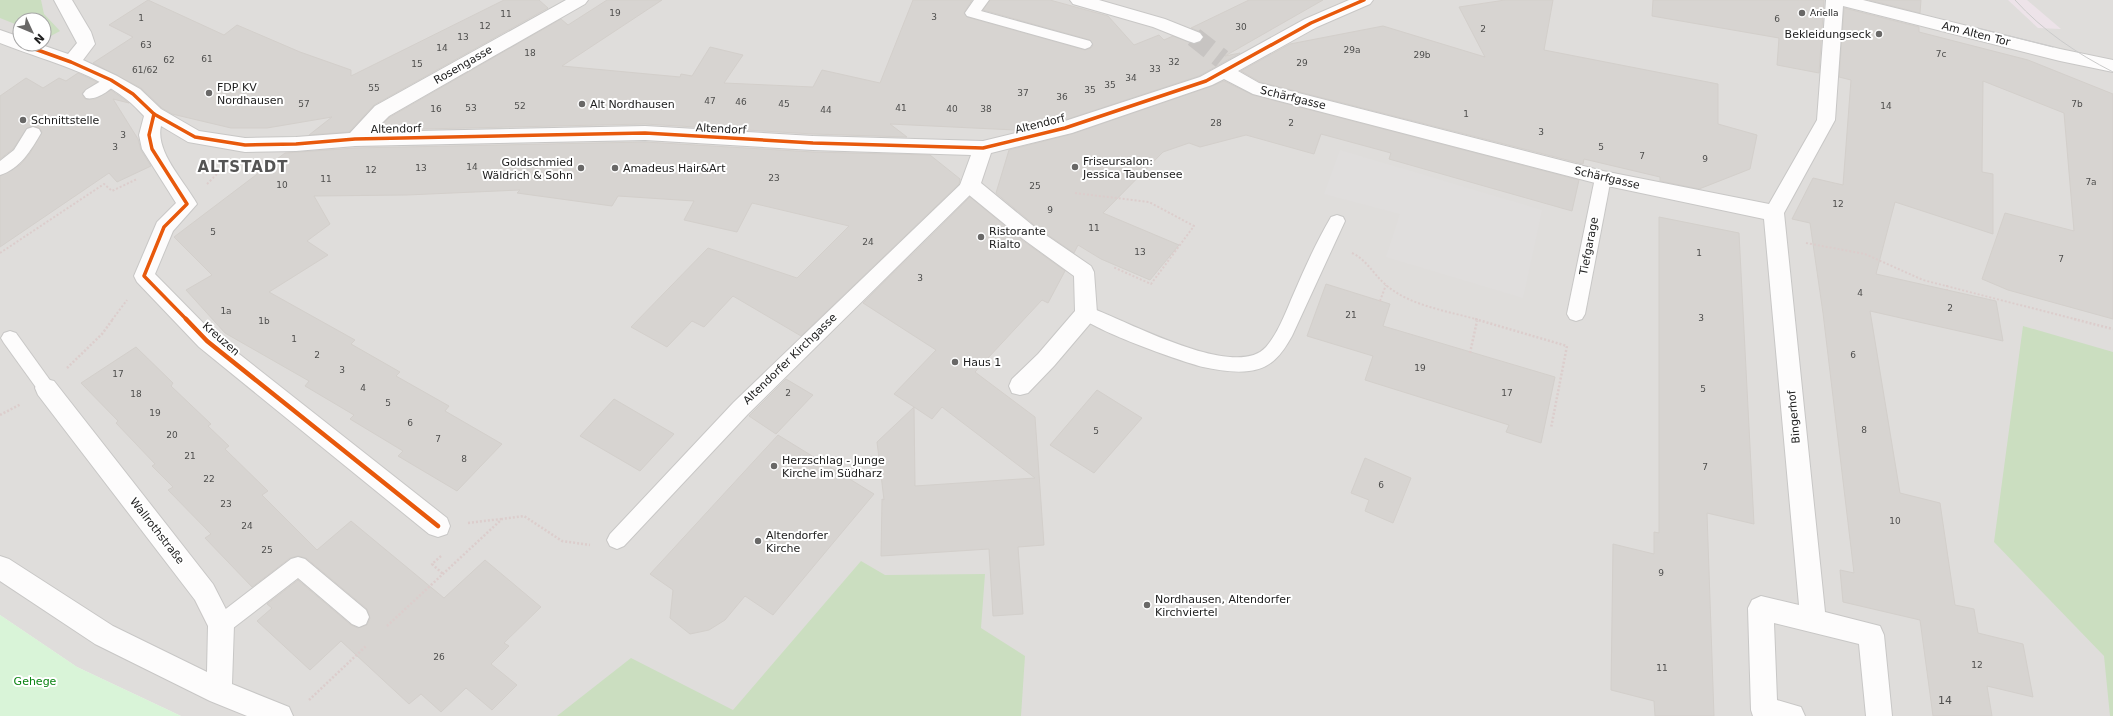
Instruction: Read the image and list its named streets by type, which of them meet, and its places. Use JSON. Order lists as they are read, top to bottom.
{
  "streets": {
    "street": [
      "Am Alten Tor",
      "Rosengasse",
      "Schärfgasse",
      "Altendorf",
      "Kreuzen",
      "Altendorfer Kirchgasse",
      "Bingerhof",
      "Wallrothstraße"
    ],
    "lane": ["Tiefgarage"]
  },
  "crossings": [
    ["Rosengasse", "Altendorf"],
    ["Schärfgasse", "Altendorf"],
    ["Schärfgasse", "Tiefgarage"],
    ["Schärfgasse", "Bingerhof"],
    ["Altendorf", "Altendorfer Kirchgasse"]
  ],
  "districts": ["ALTSTADT"],
  "parks": ["Gehege"],
  "places": [
    "Ariella",
    "Bekleidungseck",
    "FDP KV Nordhausen",
    "Alt Nordhausen",
    "Schnittstelle",
    "Friseursalon: Jessica Taubensee",
    "Goldschmied Wäldrich & Sohn",
    "Amadeus Hair&Art",
    "Ristorante Rialto",
    "Haus 1",
    "Herzschlag - Junge Kirche im Südharz",
    "Altendorfer Kirche",
    "Nordhausen, Altendorfer Kirchviertel"
  ],
  "house_numbers": [
    "19",
    "11",
    "3",
    "1",
    "6",
    "12",
    "30",
    "2",
    "13",
    "63",
    "14",
    "29a",
    "18",
    "7c",
    "29b",
    "61",
    "62",
    "32",
    "29",
    "15",
    "33",
    "61/62",
    "34",
    "35",
    "55",
    "35",
    "37",
    "36",
    "47",
    "46",
    "57",
    "45",
    "7b",
    "52",
    "14",
    "53",
    "41",
    "16",
    "40",
    "38",
    "44",
    "1",
    "28",
    "2",
    "3",
    "3",
    "3",
    "5",
    "7",
    "9",
    "14",
    "13",
    "12",
    "23",
    "11",
    "7a",
    "10",
    "25",
    "12",
    "9",
    "11",
    "5",
    "24",
    "13",
    "1",
    "7",
    "3",
    "4",
    "2",
    "1a",
    "21",
    "3",
    "1b",
    "1",
    "2",
    "6",
    "19",
    "3",
    "17",
    "4",
    "5",
    "2",
    "17",
    "18",
    "5",
    "19",
    "6",
    "8",
    "5",
    "20",
    "7",
    "21",
    "8",
    "7",
    "22",
    "6",
    "23",
    "10",
    "24",
    "25",
    "9",
    "26",
    "12",
    "11",
    "14"
  ],
  "north": "bottom right"
}
